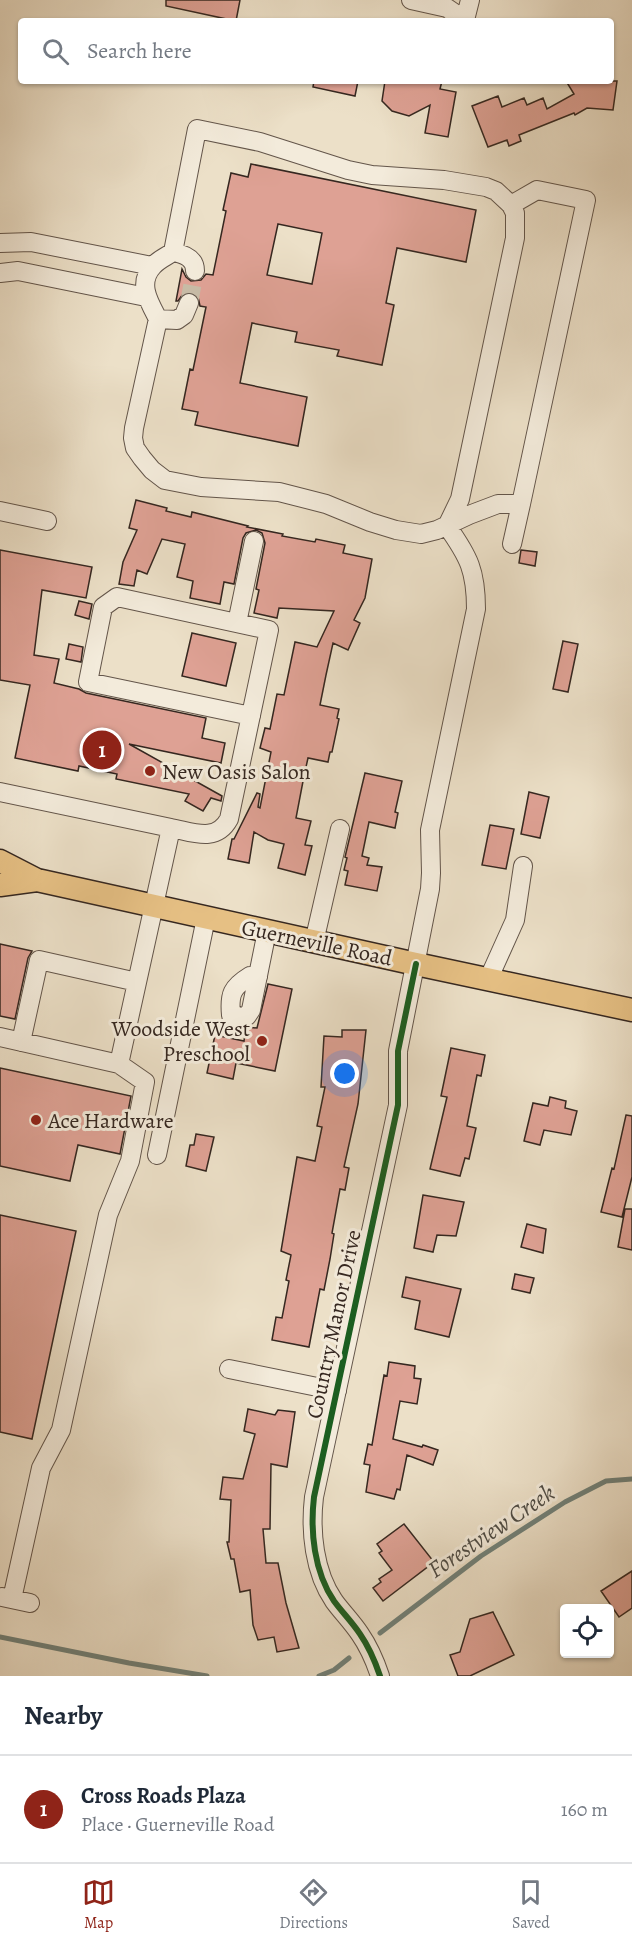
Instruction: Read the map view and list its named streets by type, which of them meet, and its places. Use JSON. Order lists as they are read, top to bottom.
{
  "streets": {
    "main road": ["Guerneville Road"],
    "street": ["Country Manor Drive"]
  },
  "crossings": [
    ["Guerneville Road", "Country Manor Drive"]
  ],
  "water": ["Forestview Creek"],
  "places": ["New Oasis Salon", "Woodside West Preschool", "Ace Hardware"],
  "page": {
    "search": "Search here",
    "pins": "1",
    "heading": "Nearby",
    "list": [
      {
        "mark": "1",
        "name": "Cross Roads Plaza",
        "note": "Place · Guerneville Road",
        "value": "160 m"
      }
    ],
    "nav": ["Map", "Directions", "Saved"]
  }
}
